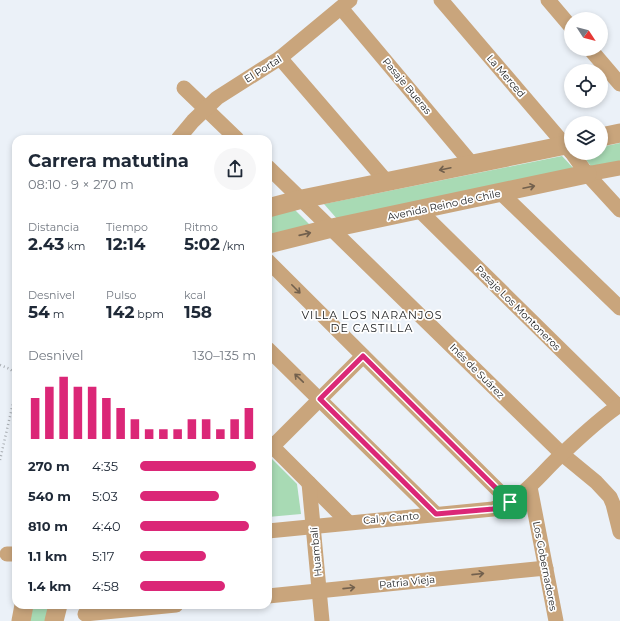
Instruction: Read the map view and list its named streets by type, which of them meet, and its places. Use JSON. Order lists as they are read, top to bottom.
{
  "streets": {
    "street": [
      "El Portal",
      "La Merced",
      "Pasaje Bueras",
      "Avenida Reino de Chile",
      "Pasaje Los Montoneros",
      "Inés de Suárez",
      "Cal y Canto",
      "Huambalí",
      "Los Gobernadores",
      "Patria Vieja"
    ]
  },
  "crossings": [
    ["El Portal", "Pasaje Bueras"],
    ["La Merced", "Avenida Reino de Chile"],
    ["Avenida Reino de Chile", "Pasaje Los Montoneros"],
    ["Avenida Reino de Chile", "Inés de Suárez"],
    ["Pasaje Los Montoneros", "Cal y Canto"],
    ["Inés de Suárez", "Cal y Canto"],
    ["Cal y Canto", "Huambalí"],
    ["Cal y Canto", "Los Gobernadores"],
    ["Huambalí", "Patria Vieja"],
    ["Los Gobernadores", "Patria Vieja"]
  ],
  "one_way": ["Patria Vieja"],
  "districts": ["VILLA LOS NARANJOS DE CASTILLA"],
  "north": "bottom right",
  "page": {
    "heading": ["Carrera matutina", "08:10 · 9 × 270 m"],
    "stats": [
      ["Distancia", "2.43 km"],
      ["Tiempo", "12:14"],
      ["Ritmo", "5:02 /km"],
      ["Desnivel", "54 m"],
      ["Pulso", "142 bpm"],
      ["kcal", "158"]
    ],
    "chart": ["Desnivel", "130–135 m"],
    "list": [
      {
        "name": "270 m",
        "note": "4:35"
      },
      {
        "name": "540 m",
        "note": "5:03"
      },
      {
        "name": "810 m",
        "note": "4:40"
      },
      {
        "name": "1.1 km",
        "note": "5:17"
      },
      {
        "name": "1.4 km",
        "note": "4:58"
      }
    ]
  }
}
